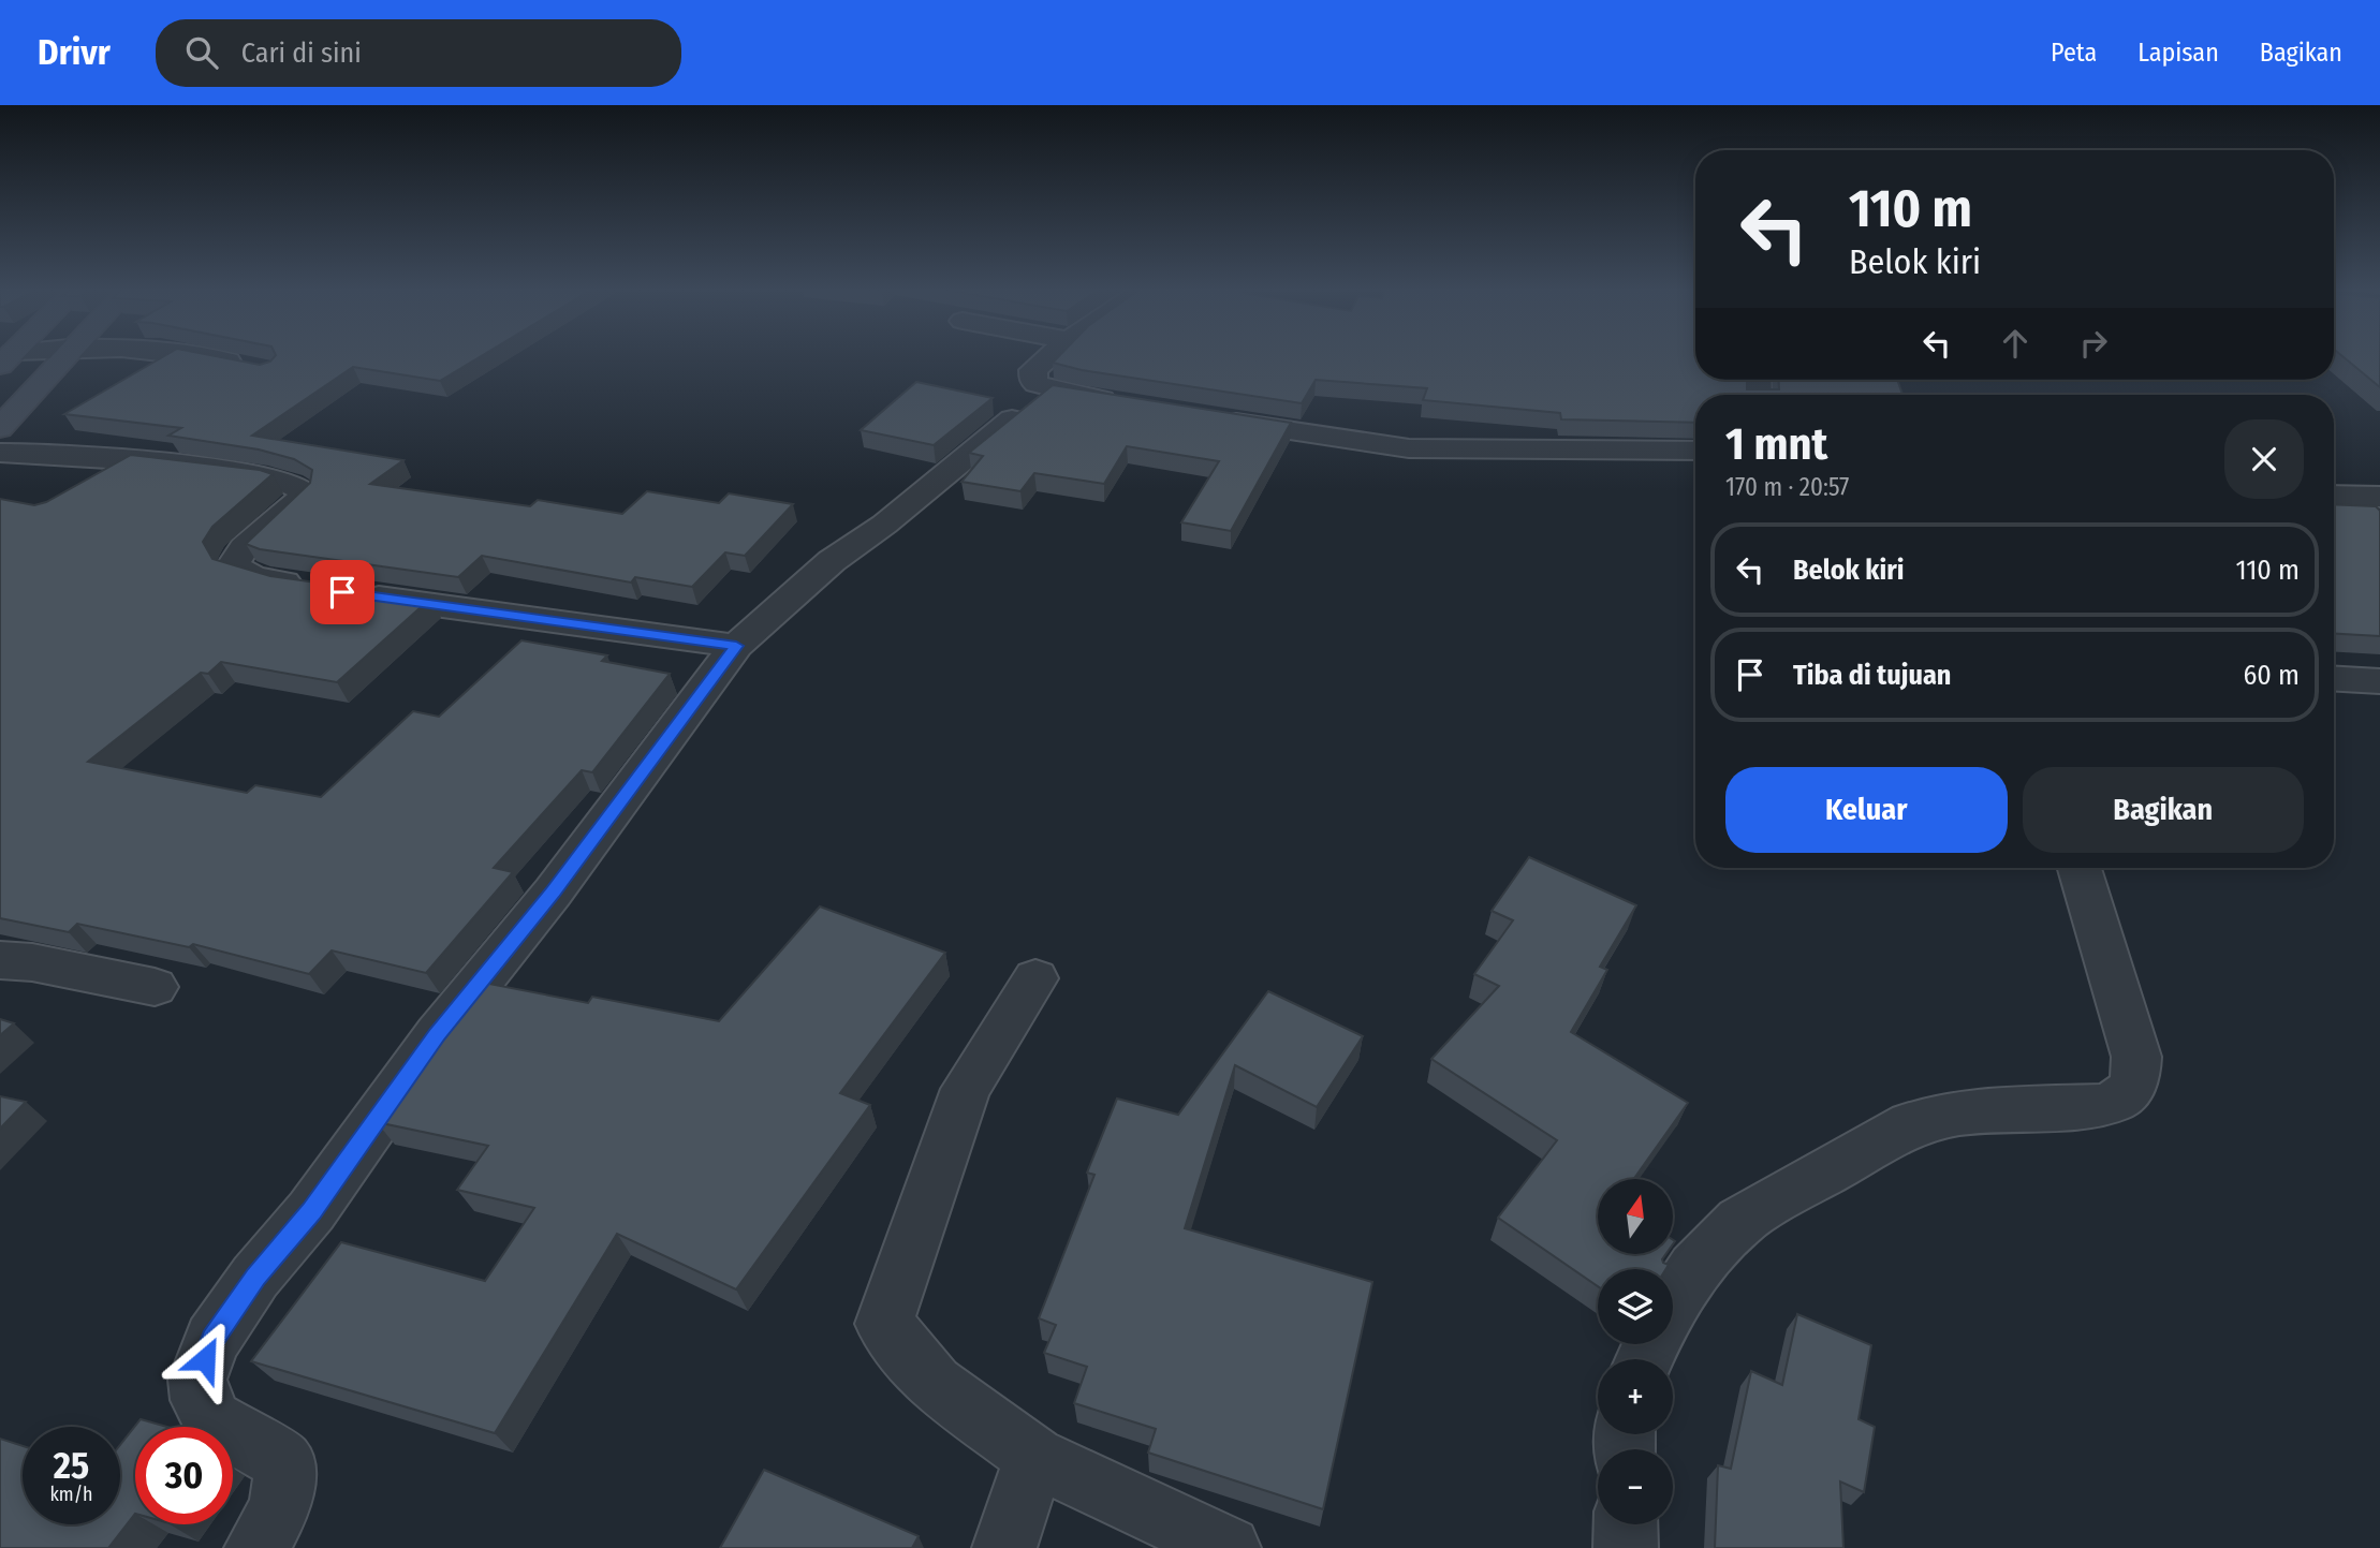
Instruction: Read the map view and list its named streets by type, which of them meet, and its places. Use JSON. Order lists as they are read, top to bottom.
{
  "north": "top",
  "page": {
    "header": "Drivr",
    "search": "Cari di sini",
    "nav": ["Peta", "Lapisan", "Bagikan"],
    "turn": ["110 m", "Belok kiri"],
    "heading": ["1 mnt", "170 m · 20:57"],
    "list": [
      {
        "name": "Belok kiri",
        "value": "110 m"
      },
      {
        "name": "Tiba di tujuan",
        "value": "60 m"
      }
    ],
    "buttons": ["Keluar", "Bagikan"],
    "map_buttons": ["+", "−"],
    "speed": "25 km/h",
    "limit": "30"
  }
}
